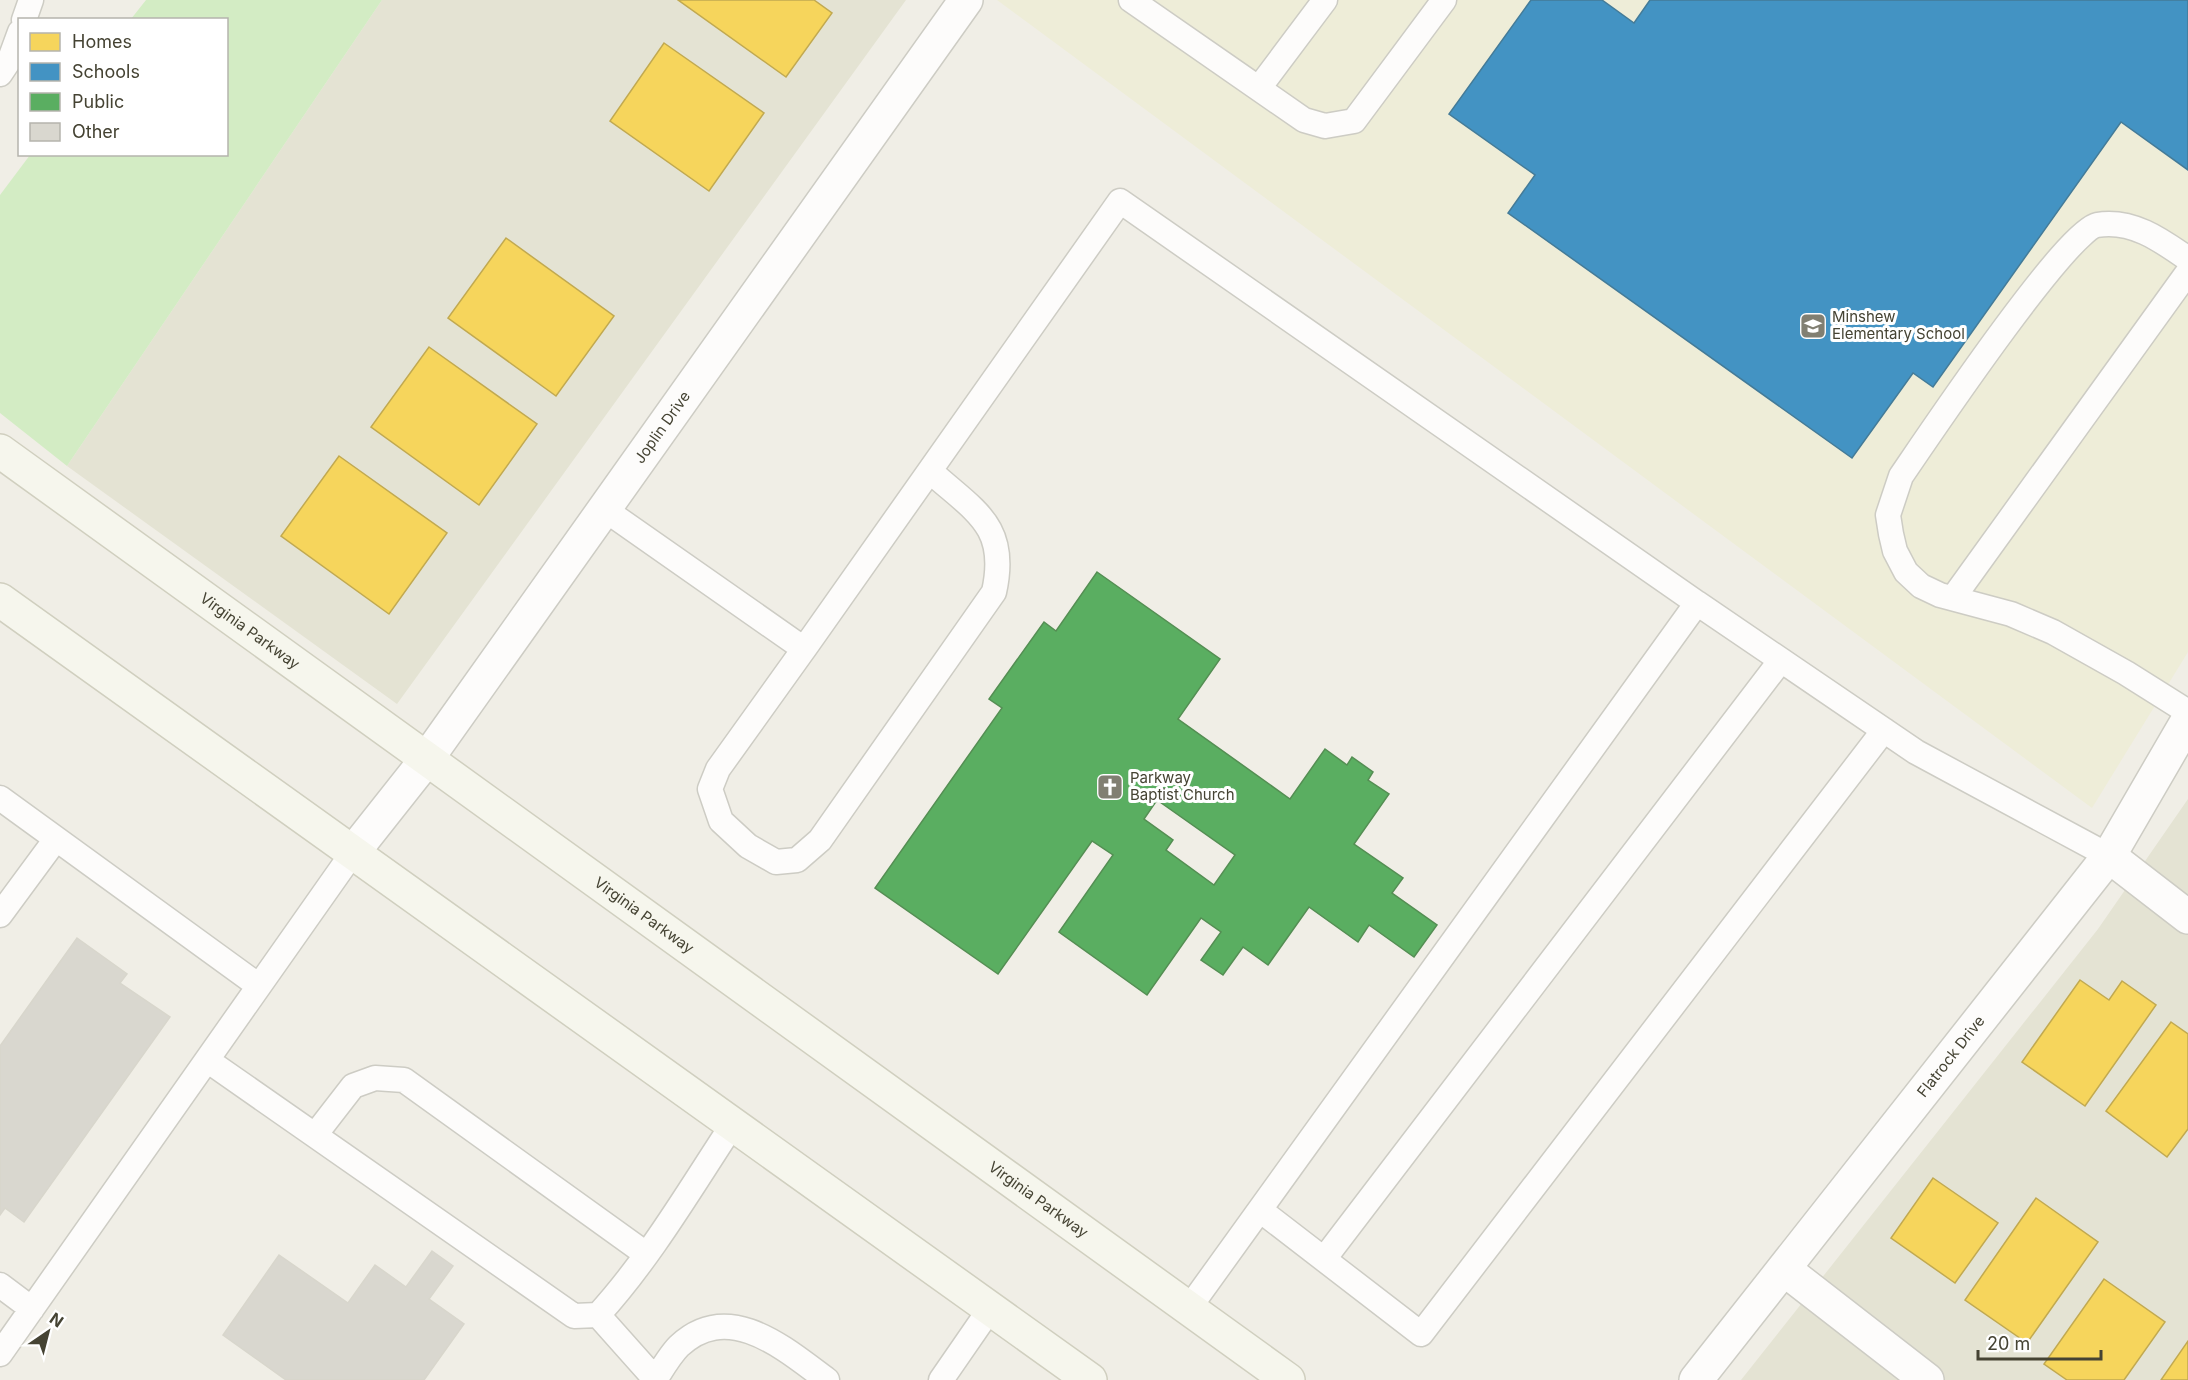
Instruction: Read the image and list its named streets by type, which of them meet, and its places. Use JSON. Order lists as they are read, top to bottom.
{
  "streets": {
    "main road": ["Virginia Parkway"],
    "street": ["Joplin Drive", "Flatrock Drive"]
  },
  "crossings": [
    ["Joplin Drive", "Virginia Parkway"]
  ],
  "places": {
    "school or university": ["Minshew Elementary School"],
    "church": ["Parkway Baptist Church"]
  },
  "legend": [
    "Homes",
    "Schools",
    "Public",
    "Other"
  ],
  "scale_bar": "20 m",
  "north": "top right"
}
